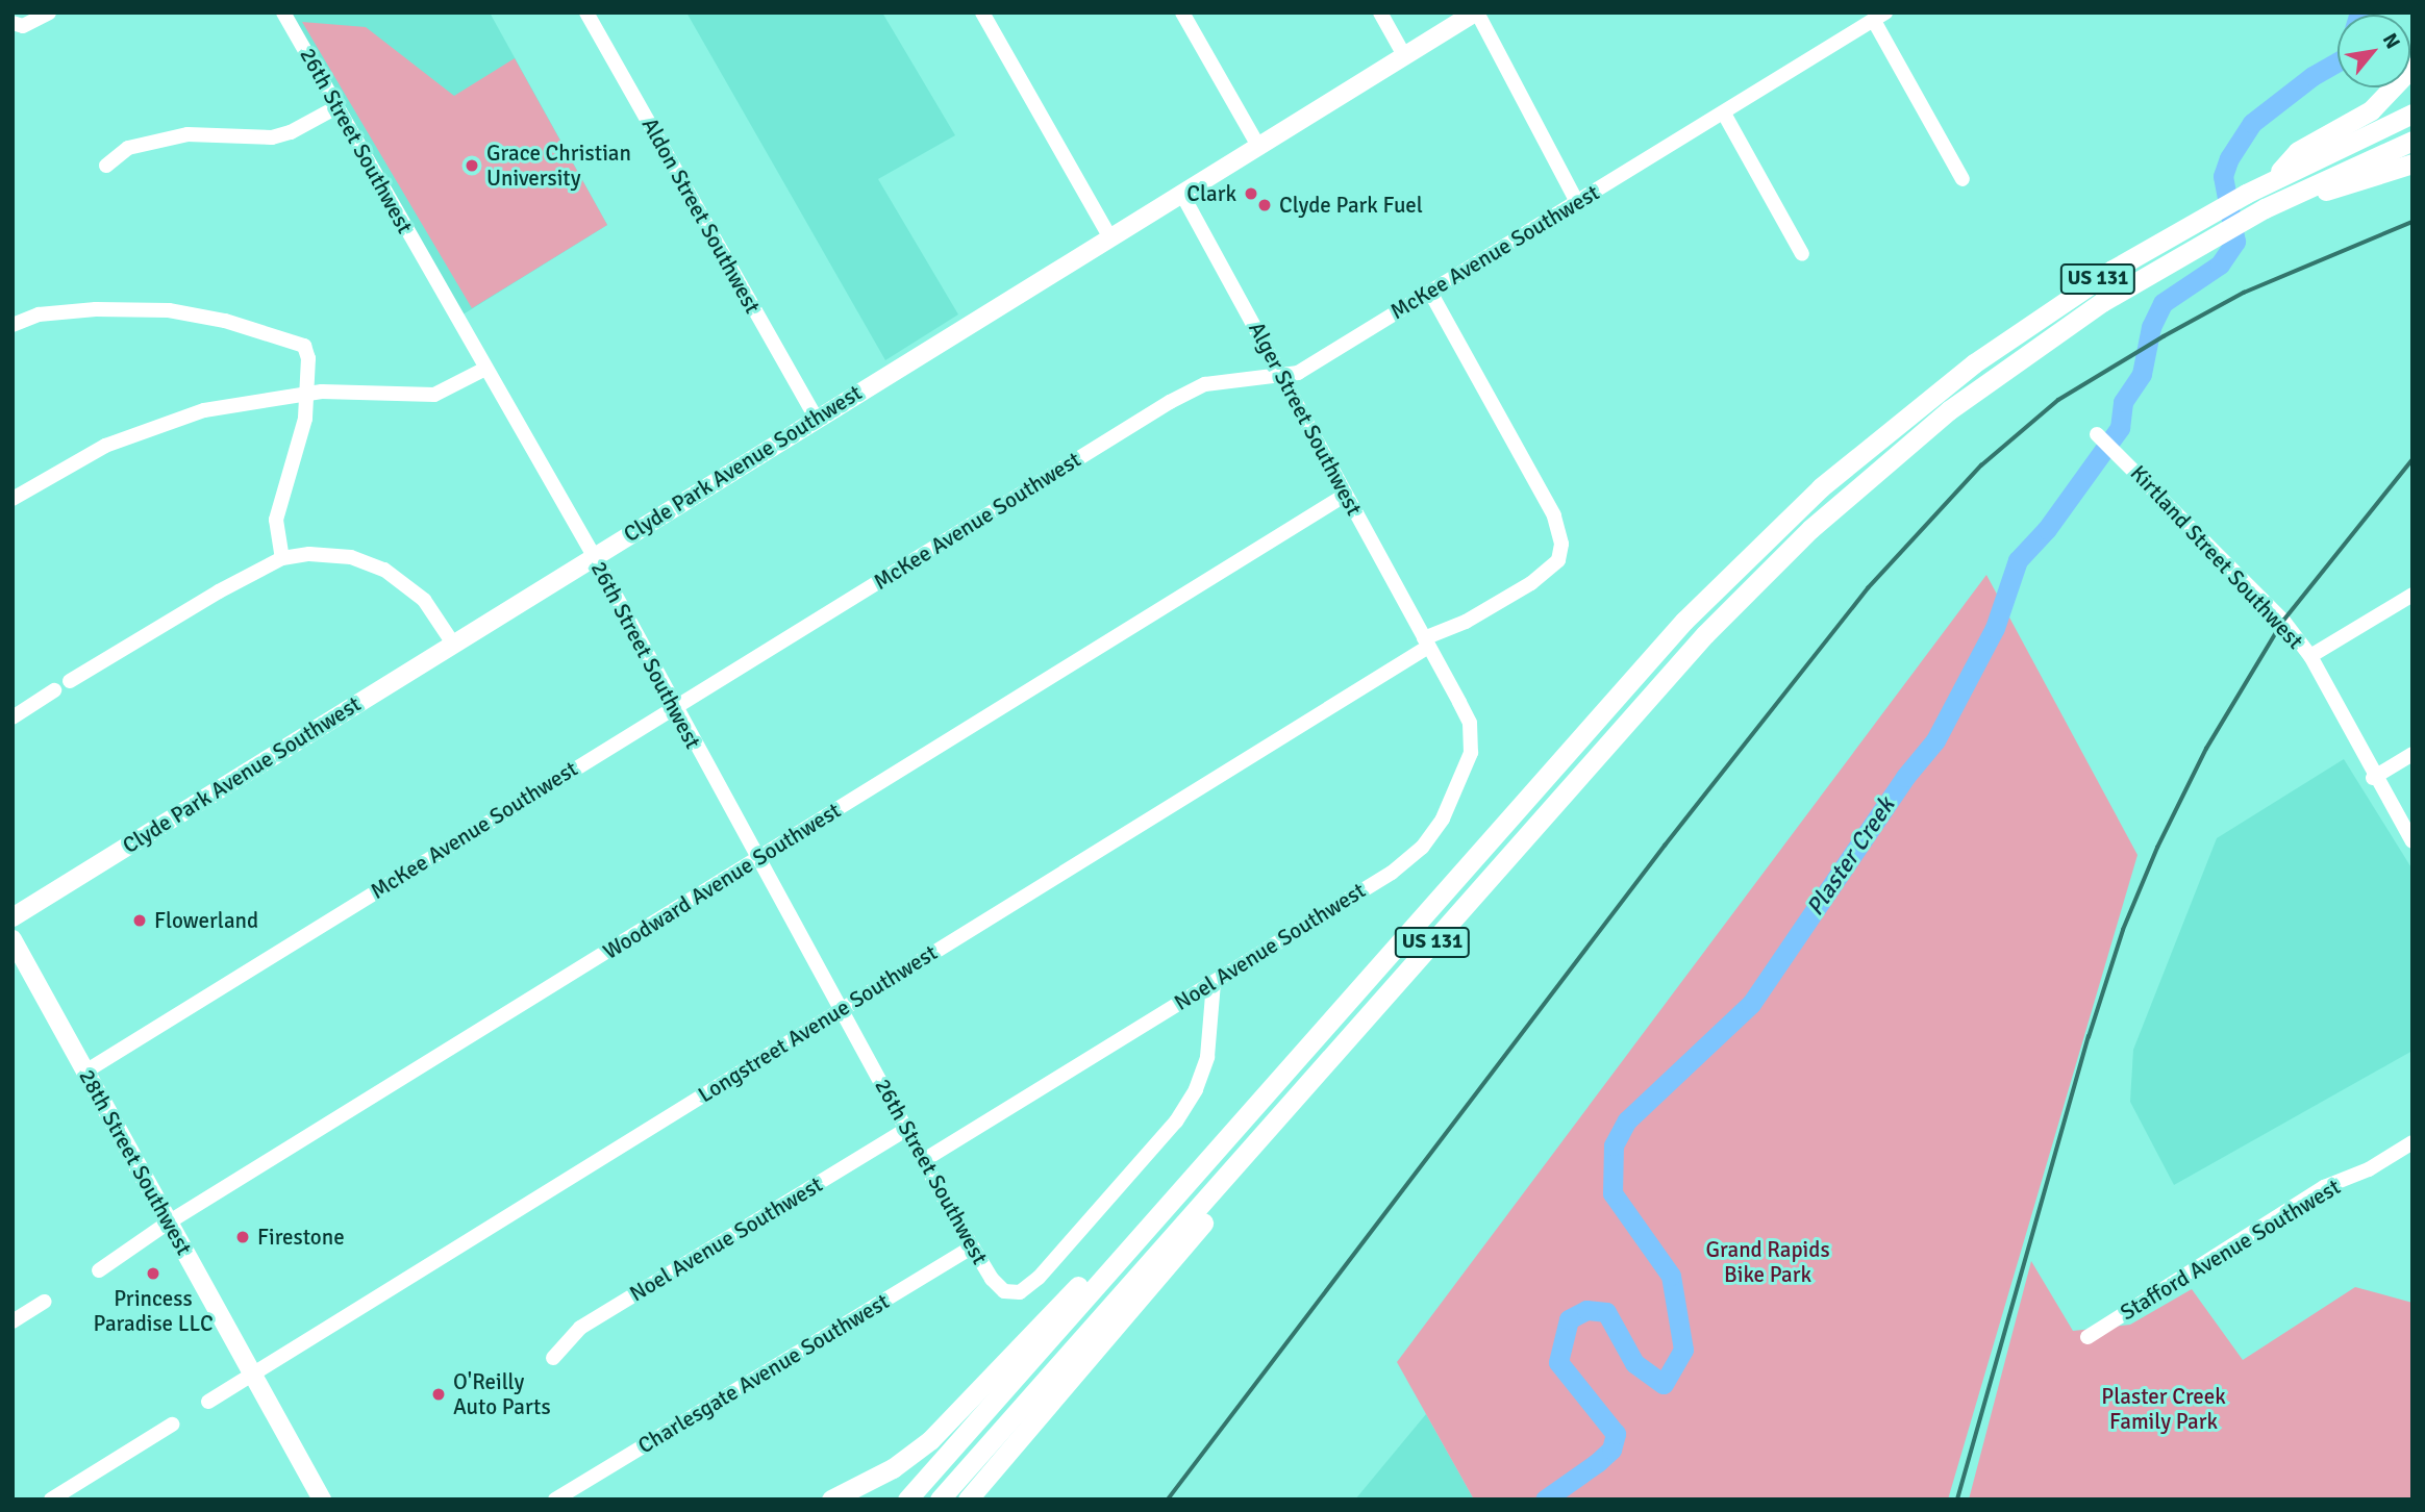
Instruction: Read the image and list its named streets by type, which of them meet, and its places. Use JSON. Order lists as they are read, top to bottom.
{
  "streets": {
    "highway": ["US 131"],
    "main road": ["Clyde Park Avenue Southwest", "28th Street Southwest"],
    "street": [
      "26th Street Southwest",
      "Aldon Street Southwest",
      "McKee Avenue Southwest",
      "Alger Street Southwest",
      "Kirtland Street Southwest",
      "Woodward Avenue Southwest",
      "Noel Avenue Southwest",
      "Longstreet Avenue Southwest",
      "Stafford Avenue Southwest",
      "Charlesgate Avenue Southwest"
    ]
  },
  "crossings": [
    ["26th Street Southwest", "McKee Avenue Southwest"],
    ["26th Street Southwest", "Clyde Park Avenue Southwest"],
    ["26th Street Southwest", "Woodward Avenue Southwest"],
    ["26th Street Southwest", "Noel Avenue Southwest"],
    ["26th Street Southwest", "Longstreet Avenue Southwest"],
    ["26th Street Southwest", "Charlesgate Avenue Southwest"],
    ["Aldon Street Southwest", "Clyde Park Avenue Southwest"],
    ["McKee Avenue Southwest", "Alger Street Southwest"],
    ["McKee Avenue Southwest", "Longstreet Avenue Southwest"],
    ["McKee Avenue Southwest", "28th Street Southwest"],
    ["Alger Street Southwest", "Clyde Park Avenue Southwest"],
    ["Alger Street Southwest", "Woodward Avenue Southwest"],
    ["Alger Street Southwest", "Noel Avenue Southwest"],
    ["Alger Street Southwest", "Longstreet Avenue Southwest"],
    ["Woodward Avenue Southwest", "28th Street Southwest"],
    ["Noel Avenue Southwest", "Longstreet Avenue Southwest"],
    ["Longstreet Avenue Southwest", "28th Street Southwest"]
  ],
  "water": ["Plaster Creek"],
  "parks": ["Grand Rapids Bike Park", "Plaster Creek Family Park"],
  "places": [
    "Grace Christian University",
    "Clark",
    "Clyde Park Fuel",
    "Flowerland",
    "Firestone",
    "Princess Paradise LLC",
    "O'Reilly Auto Parts"
  ],
  "north": "top right"
}
